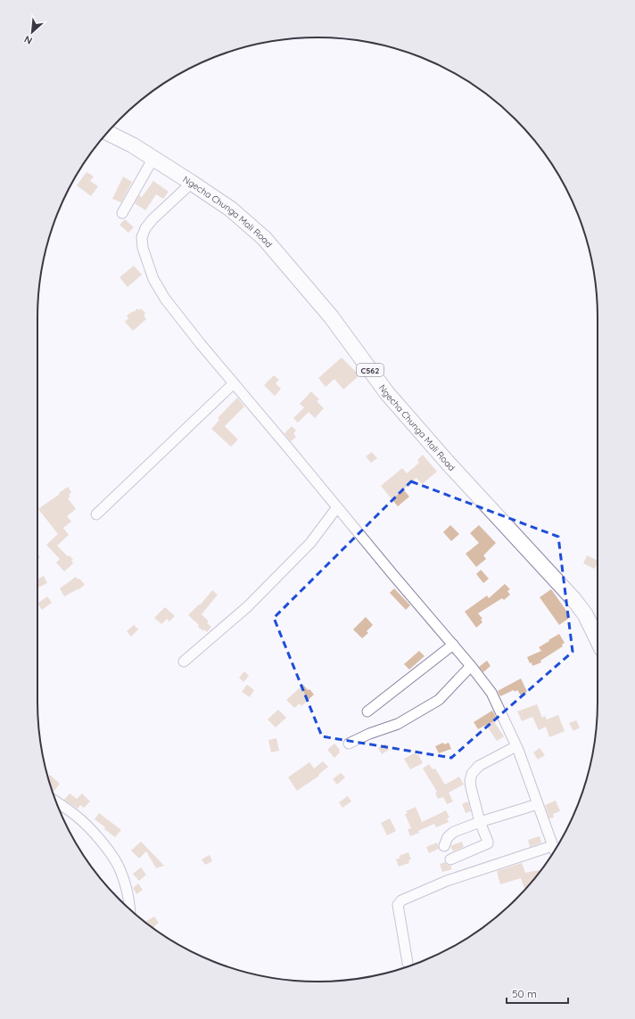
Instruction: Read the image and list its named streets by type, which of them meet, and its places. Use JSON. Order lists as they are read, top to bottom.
{
  "streets": {
    "main road": ["Ngecha Chunga Mali Road", "C562"]
  },
  "scale_bar": "50 m",
  "north": "bottom left"
}
